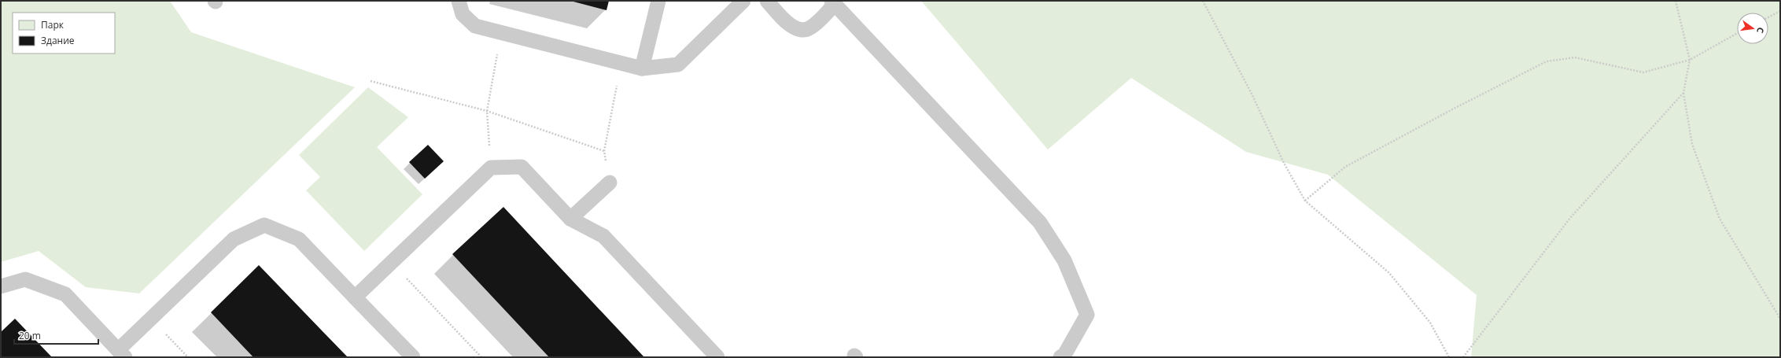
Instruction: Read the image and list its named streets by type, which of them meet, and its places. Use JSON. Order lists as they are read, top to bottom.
{
  "legend": ["Парк", "Здание"],
  "scale_bar": "20 m",
  "north": "right"
}
